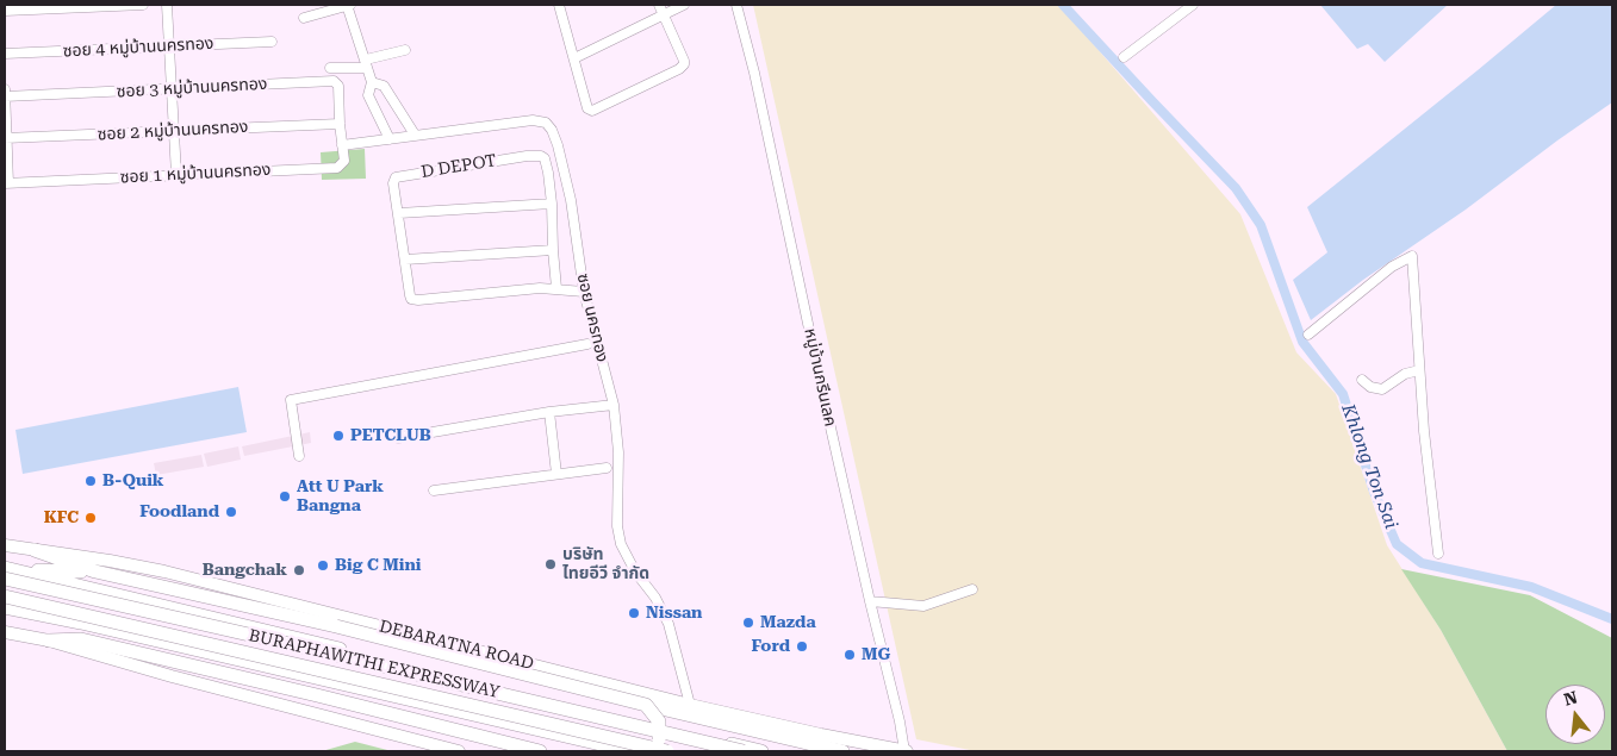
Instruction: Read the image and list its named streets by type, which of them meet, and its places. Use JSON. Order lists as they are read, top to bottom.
{
  "streets": {
    "highway": ["DEBARATNA ROAD", "BURAPHAWITHI EXPRESSWAY"],
    "street": [
      "ซอย 4 หมู่บ้านนครทอง",
      "ซอย 3 หมู่บ้านนครทอง",
      "ซอย 2 หมู่บ้านนครทอง",
      "D DEPOT",
      "ซอย 1 หมู่บ้านนครทอง",
      "ซอย นครทอง",
      "หมู่บ้านกรีนเลค"
    ]
  },
  "crossings": [
    ["ซอย 3 หมู่บ้านนครทอง", "ซอย 2 หมู่บ้านนครทอง"],
    ["ซอย 3 หมู่บ้านนครทอง", "ซอย 1 หมู่บ้านนครทอง"],
    ["ซอย 2 หมู่บ้านนครทอง", "ซอย 1 หมู่บ้านนครทอง"],
    ["D DEPOT", "ซอย นครทอง"],
    ["ซอย 1 หมู่บ้านนครทอง", "ซอย นครทอง"],
    ["ซอย นครทอง", "DEBARATNA ROAD"],
    ["หมู่บ้านกรีนเลค", "DEBARATNA ROAD"],
    ["DEBARATNA ROAD", "BURAPHAWITHI EXPRESSWAY"]
  ],
  "water": ["Khlong Ton Sai"],
  "places": [
    "PETCLUB",
    "B-Quik",
    "Att U Park Bangna",
    "Foodland",
    "KFC",
    "บริษัท ไทยอีวี จำกัด",
    "Big C Mini",
    "Bangchak",
    "Nissan",
    "Mazda",
    "Ford",
    "MG"
  ],
  "north": "top"
}
